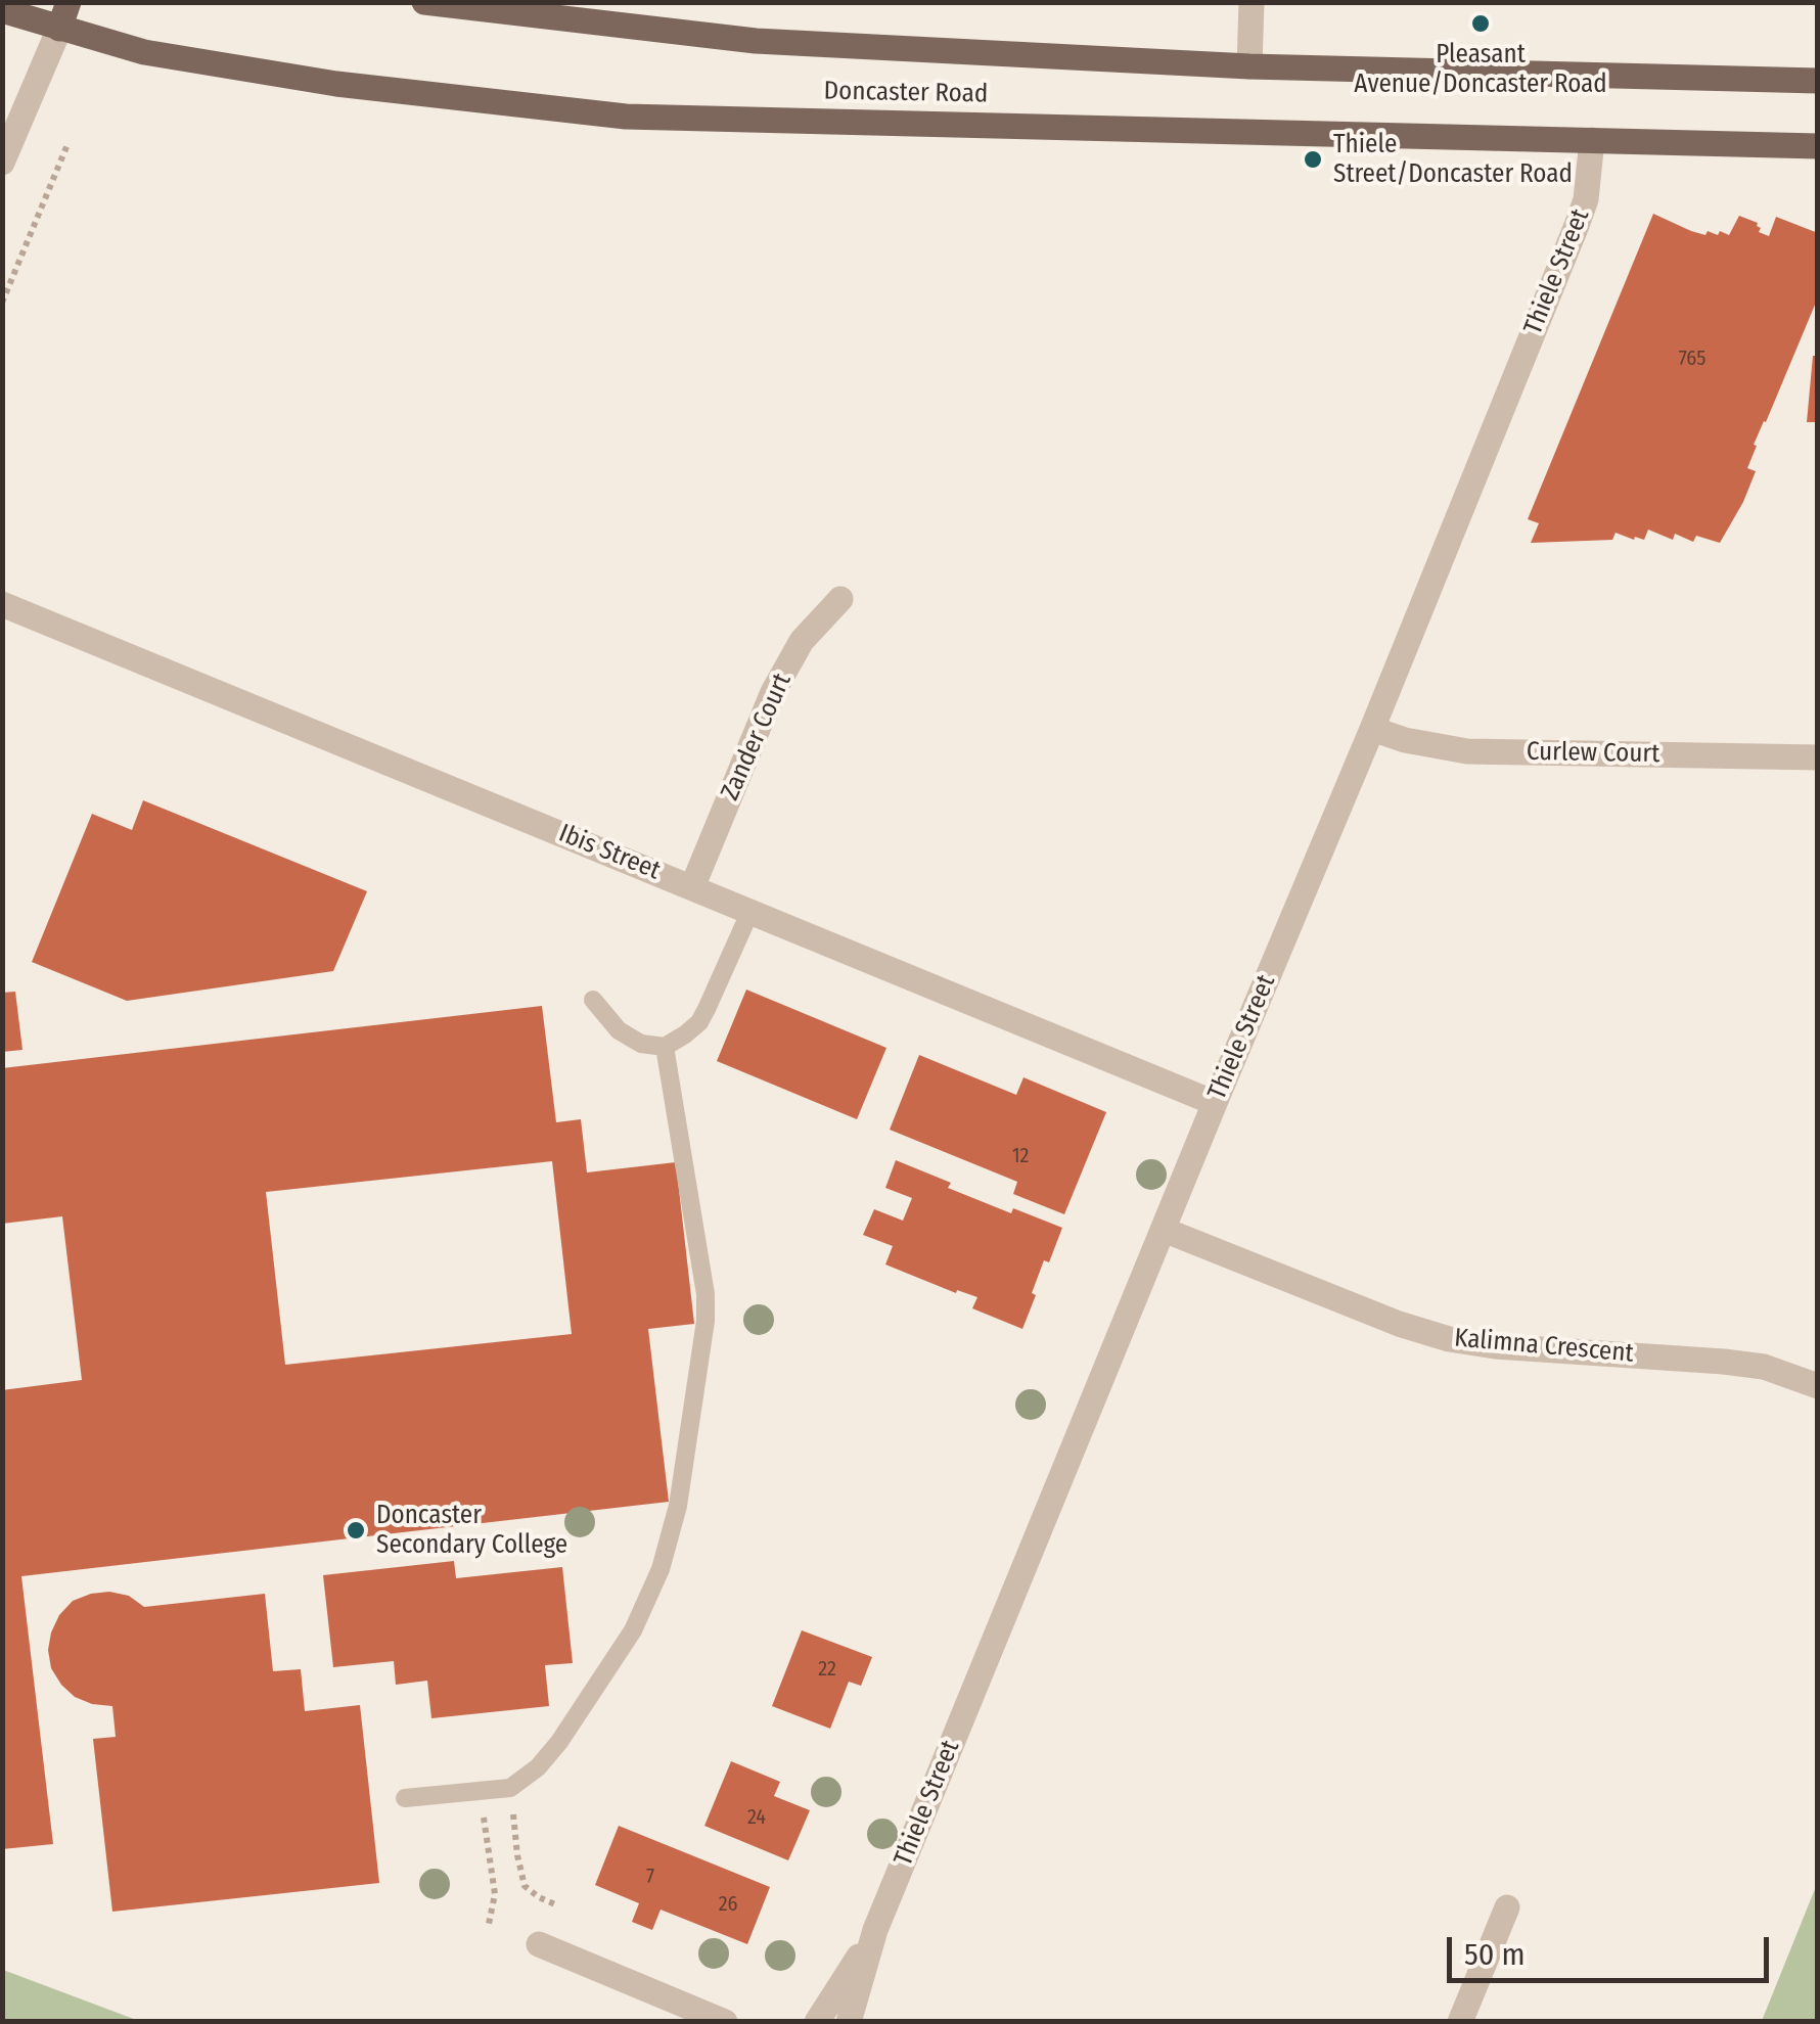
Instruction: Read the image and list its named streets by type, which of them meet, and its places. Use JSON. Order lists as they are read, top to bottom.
{
  "streets": {
    "main road": ["Doncaster Road"],
    "street": [
      "Thiele Street",
      "Zander Court",
      "Curlew Court",
      "Ibis Street",
      "Kalimna Crescent"
    ]
  },
  "crossings": [
    ["Doncaster Road", "Thiele Street"],
    ["Thiele Street", "Curlew Court"],
    ["Thiele Street", "Ibis Street"],
    ["Thiele Street", "Kalimna Crescent"],
    ["Zander Court", "Ibis Street"]
  ],
  "places": ["Pleasant Avenue/Doncaster Road", "Thiele Street/Doncaster Road", "Doncaster Secondary College"],
  "house_numbers": [
    "765",
    "12",
    "22",
    "24",
    "7",
    "26"
  ],
  "scale_bar": "50 m"
}
